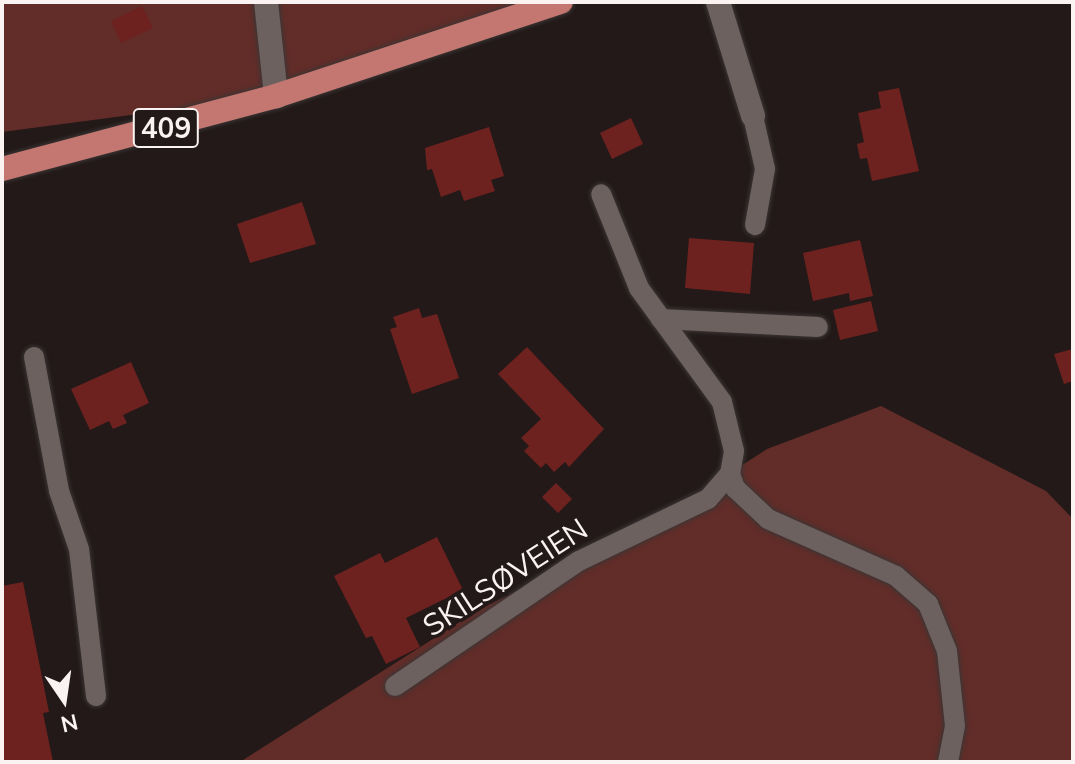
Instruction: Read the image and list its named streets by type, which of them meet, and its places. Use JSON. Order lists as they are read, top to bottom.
{
  "streets": {
    "main road": ["409"],
    "lane": ["SKILSØVEIEN"]
  },
  "north": "bottom"
}
